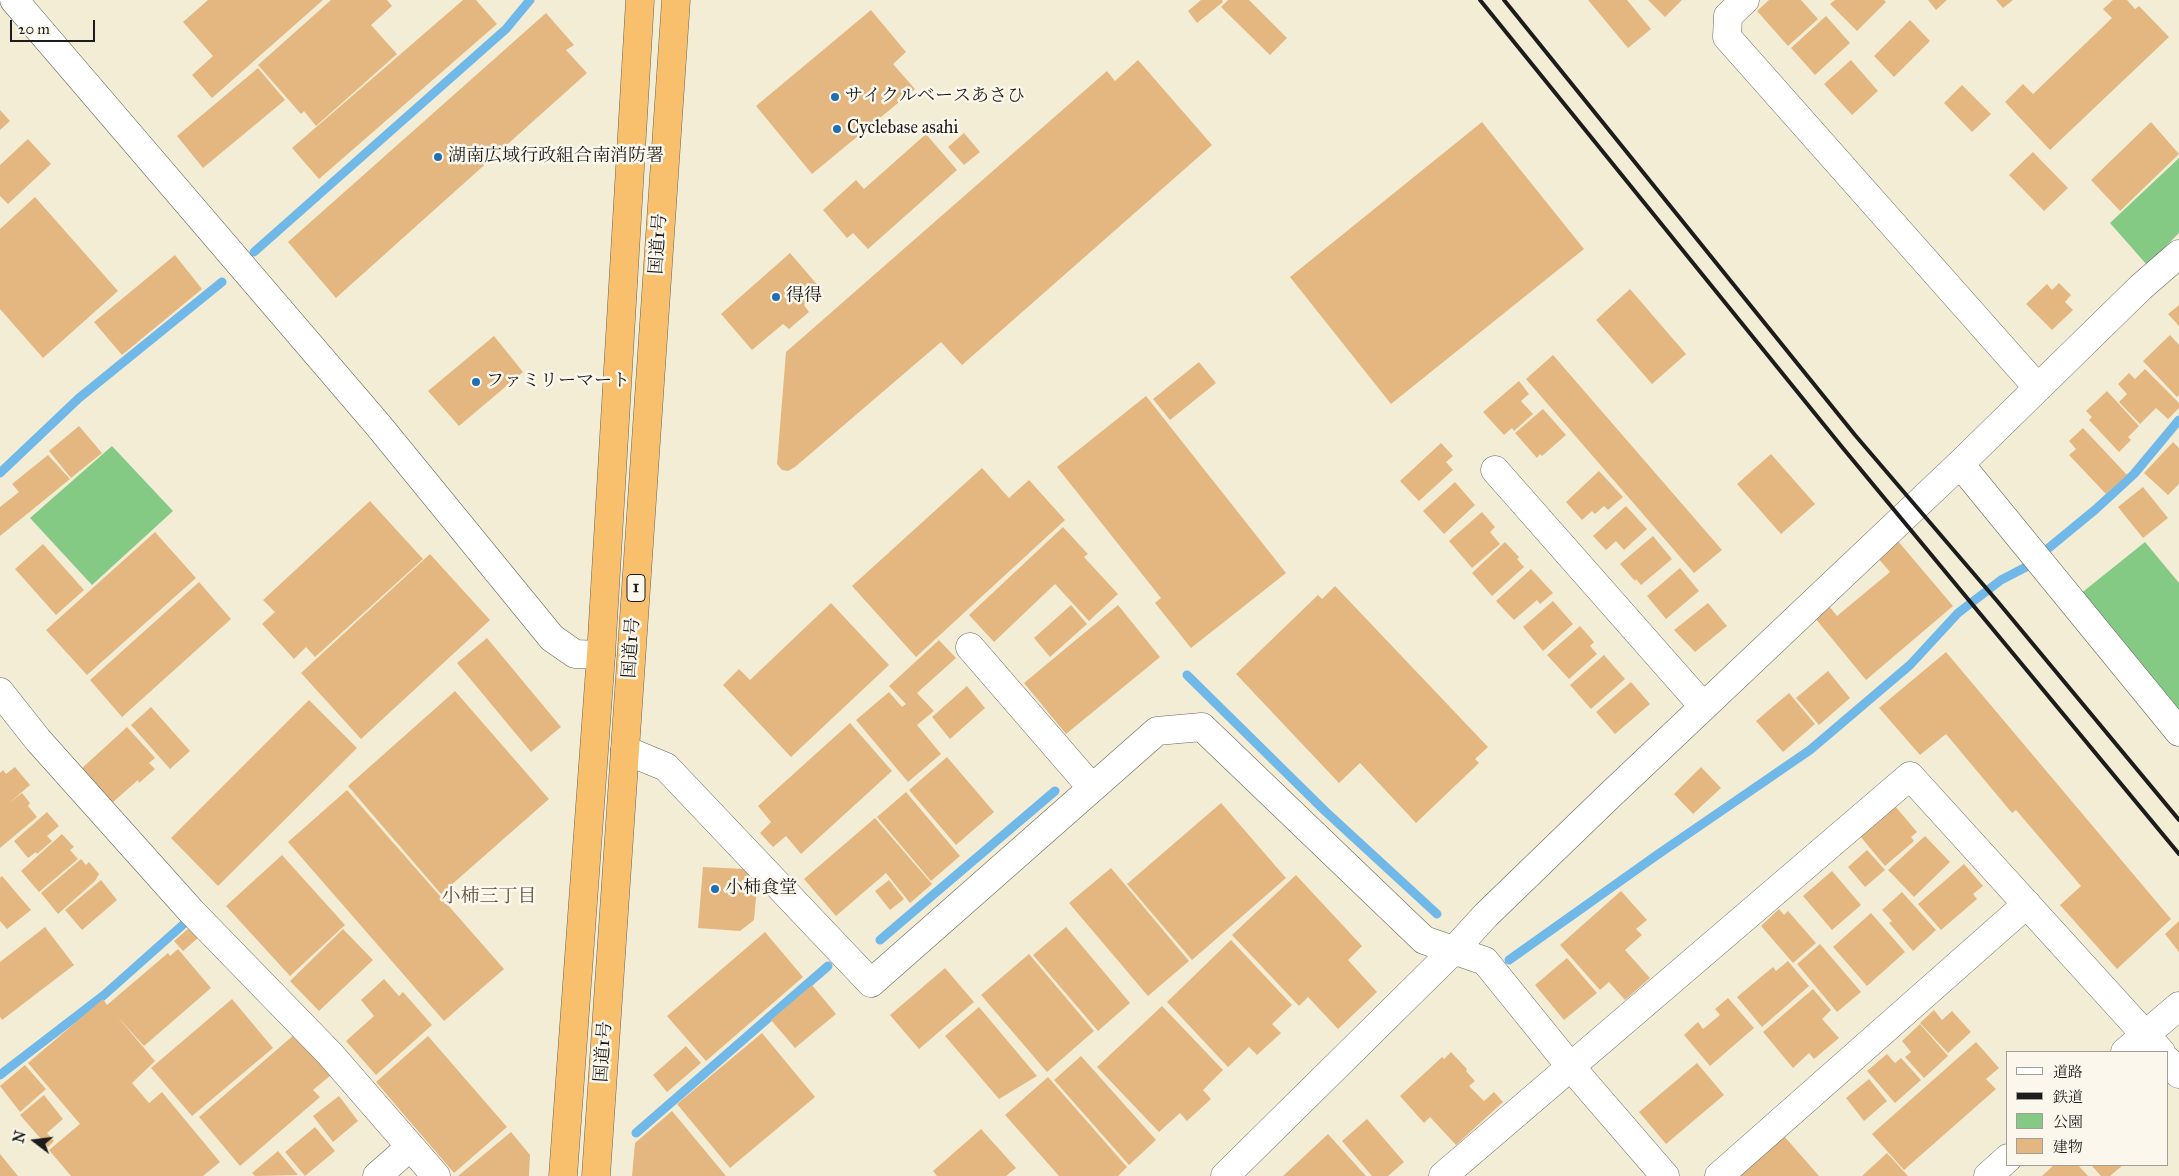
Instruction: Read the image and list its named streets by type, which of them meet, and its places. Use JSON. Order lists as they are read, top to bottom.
{
  "streets": {
    "highway": ["国道1号", "1"]
  },
  "districts": ["小柿三丁目"],
  "places": [
    "サイクルベースあさひ",
    "Cyclebase asahi",
    "湖南広域行政組合南消防署",
    "得得",
    "ファミリーマート",
    "小柿食堂"
  ],
  "legend": [
    "道路",
    "鉄道",
    "公園",
    "建物"
  ],
  "scale_bar": "20 m",
  "north": "left"
}
